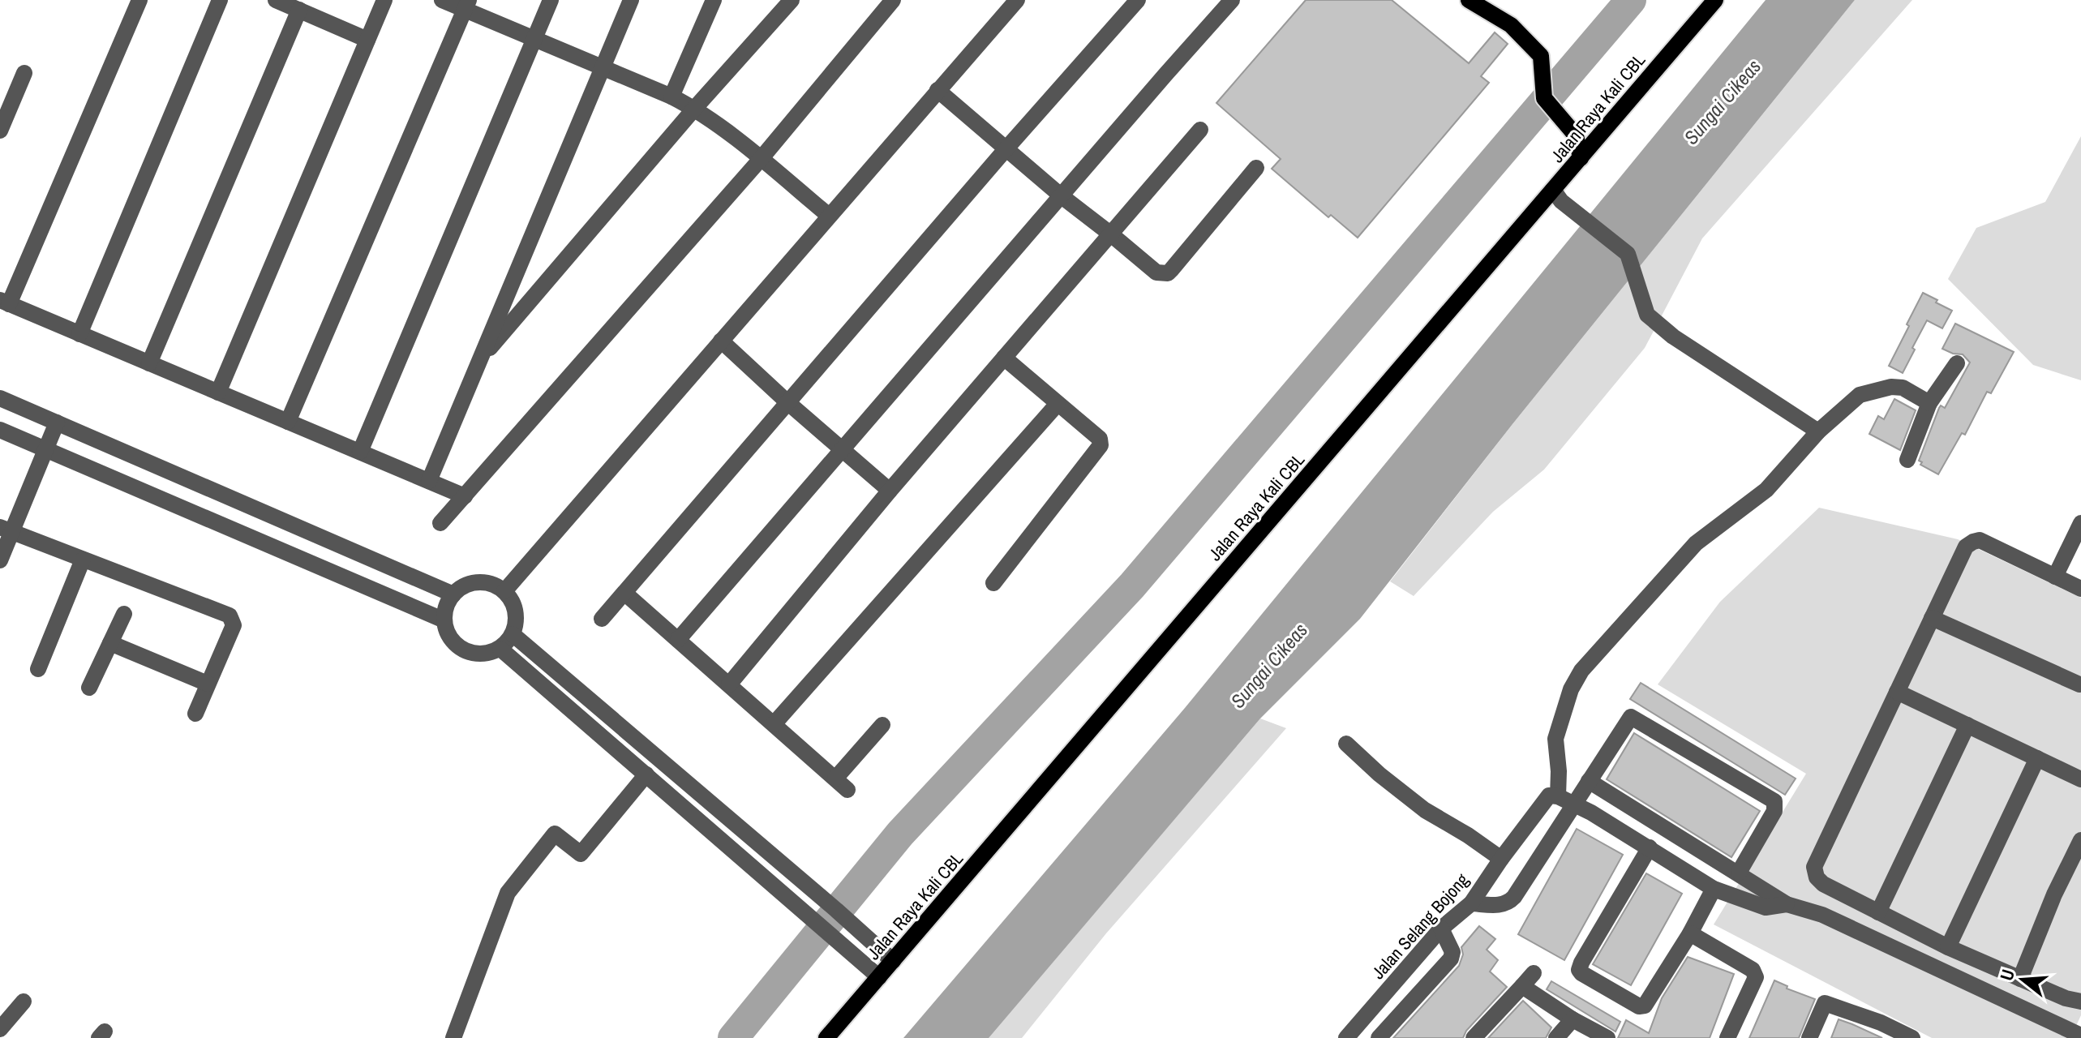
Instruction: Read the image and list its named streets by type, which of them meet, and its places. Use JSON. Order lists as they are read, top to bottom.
{
  "streets": {
    "main road": ["Jalan Raya Kali CBL"],
    "street": ["Jalan Selang Bojong"]
  },
  "water": ["Sungai Cikeas"],
  "north": "left"
}
